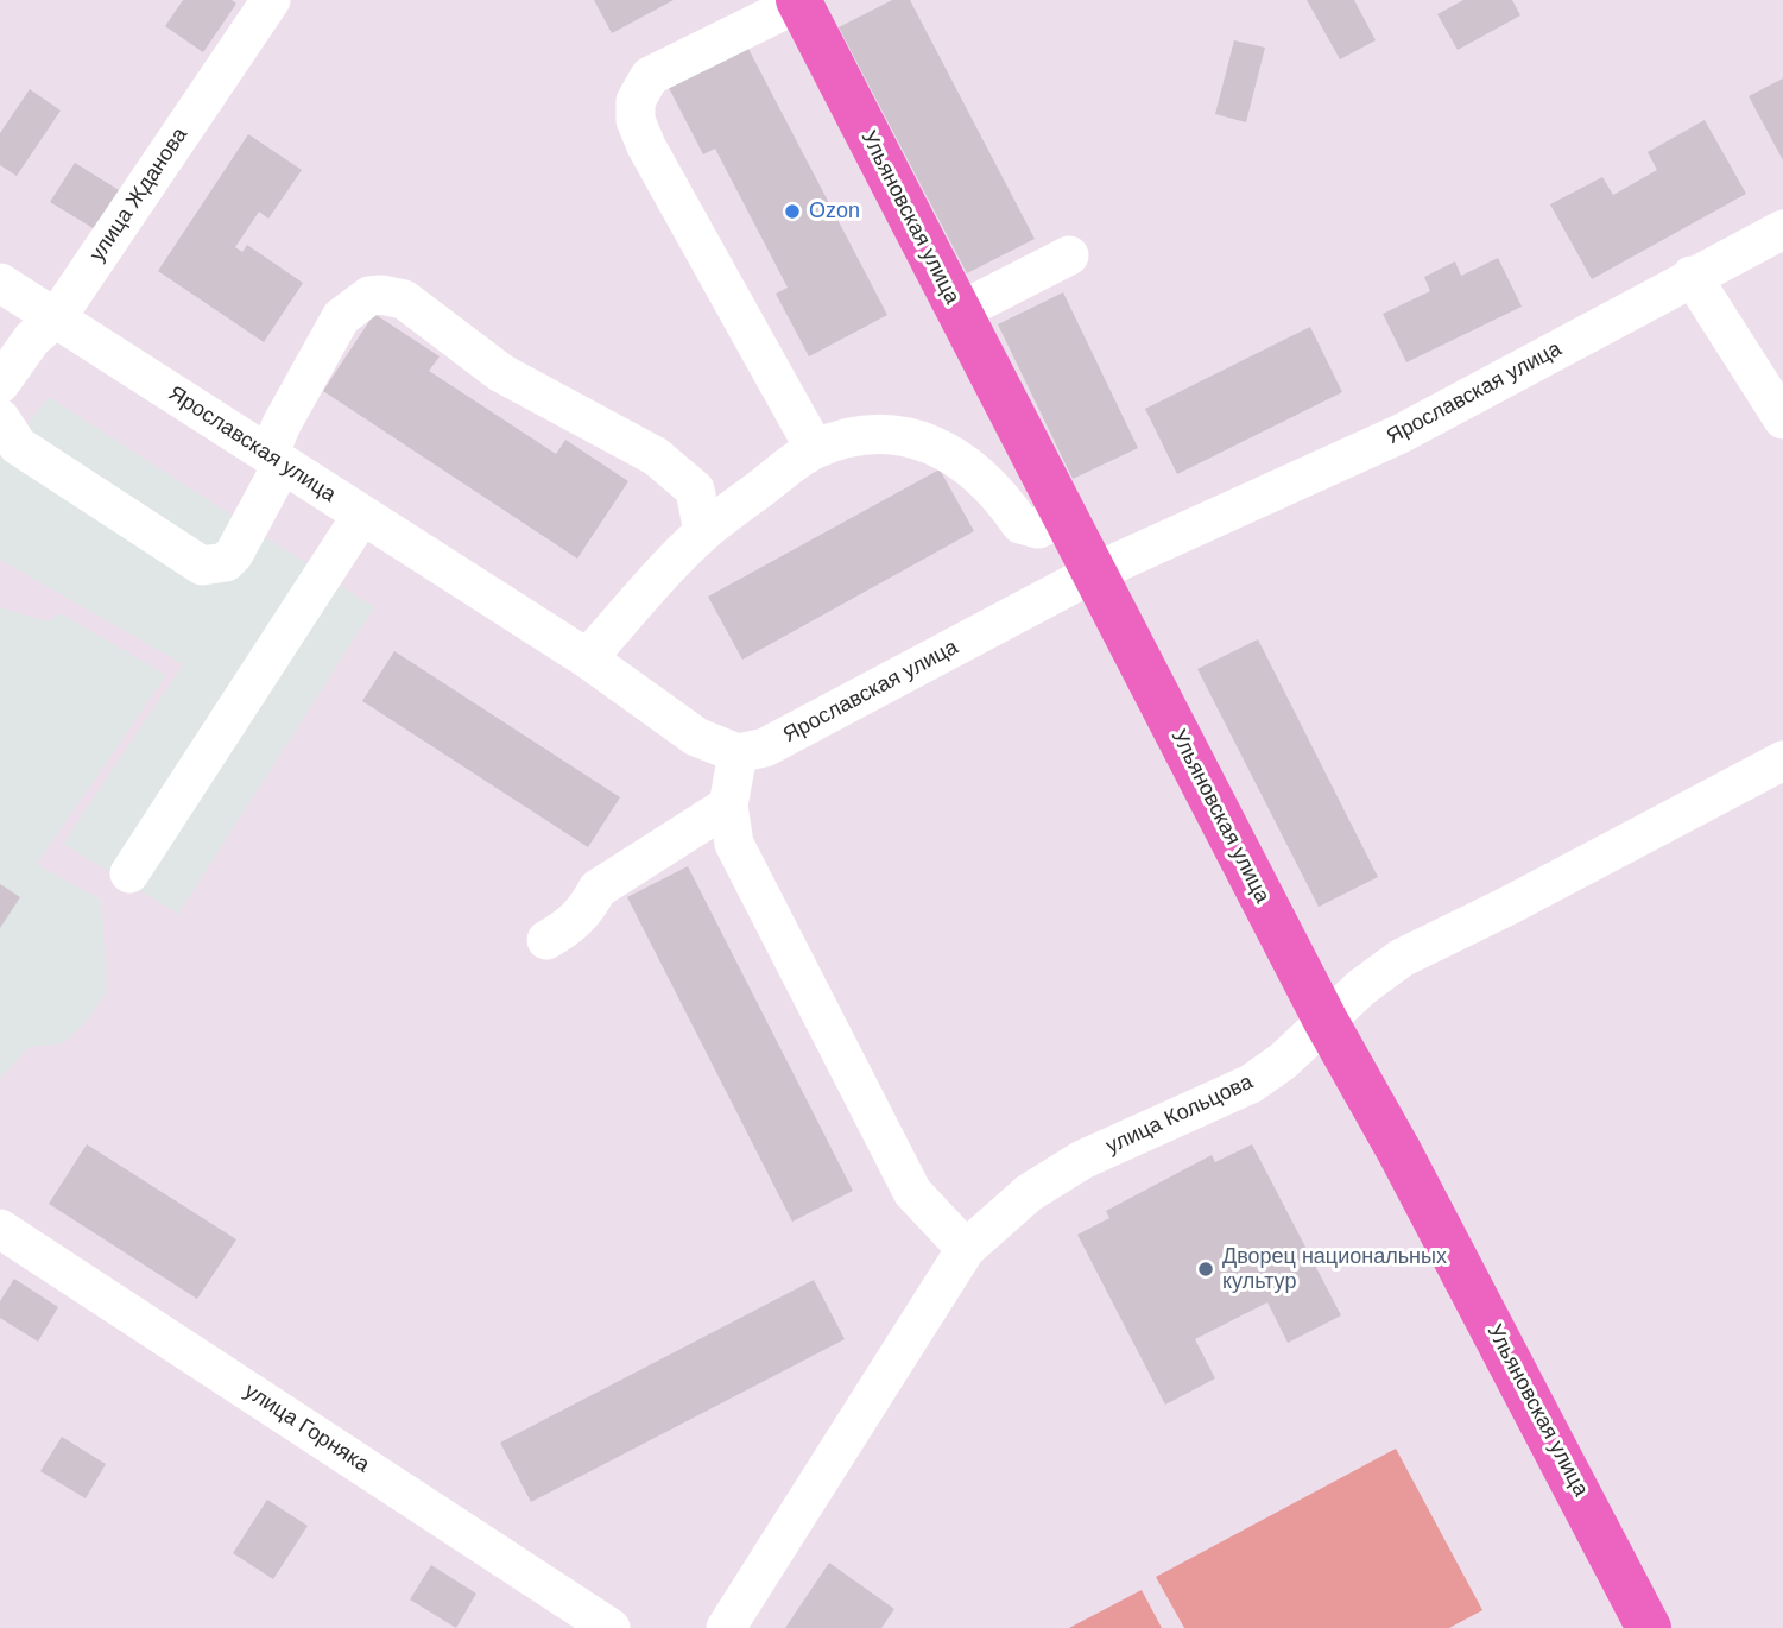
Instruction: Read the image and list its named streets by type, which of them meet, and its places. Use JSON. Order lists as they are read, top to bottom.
{
  "streets": {
    "main road": ["Ульяновская улица"],
    "street": [
      "улица Жданова",
      "Ярославская улица",
      "улица Кольцова",
      "улица Горняка"
    ]
  },
  "crossings": [
    ["улица Жданова", "Ярославская улица"],
    ["Ульяновская улица", "Ярославская улица"],
    ["Ульяновская улица", "улица Кольцова"]
  ],
  "places": ["Ozon", "Дворец национальных культур"]
}
